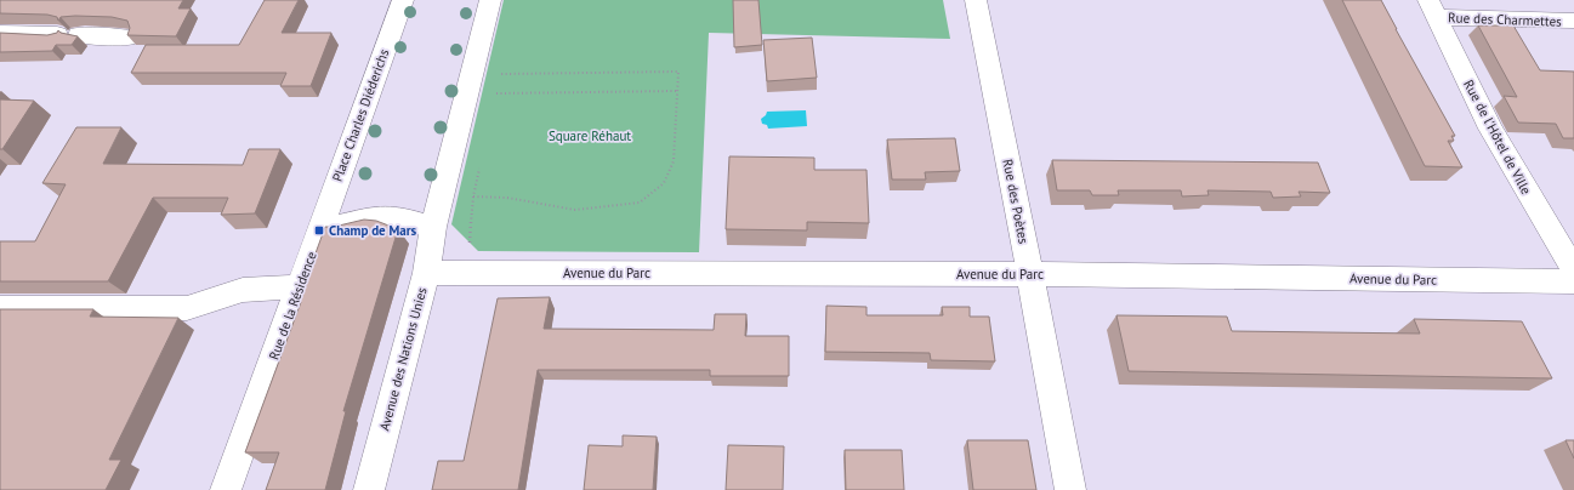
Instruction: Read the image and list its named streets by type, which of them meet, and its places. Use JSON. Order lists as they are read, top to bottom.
{
  "streets": {
    "street": [
      "Rue des Charmettes",
      "Place Charles Diéderichs",
      "Rue de l'Hôtel de Ville",
      "Rue des Poètes",
      "Avenue du Parc",
      "Rue de la Résidence",
      "Avenue des Nations Unies"
    ]
  },
  "crossings": [
    ["Rue des Charmettes", "Rue de l'Hôtel de Ville"],
    ["Place Charles Diéderichs", "Rue de la Résidence"],
    ["Rue des Poètes", "Avenue du Parc"],
    ["Avenue du Parc", "Avenue des Nations Unies"]
  ],
  "parks": ["Square Réhaut"],
  "places": {
    "transit": ["Champ de Mars"]
  }
}
